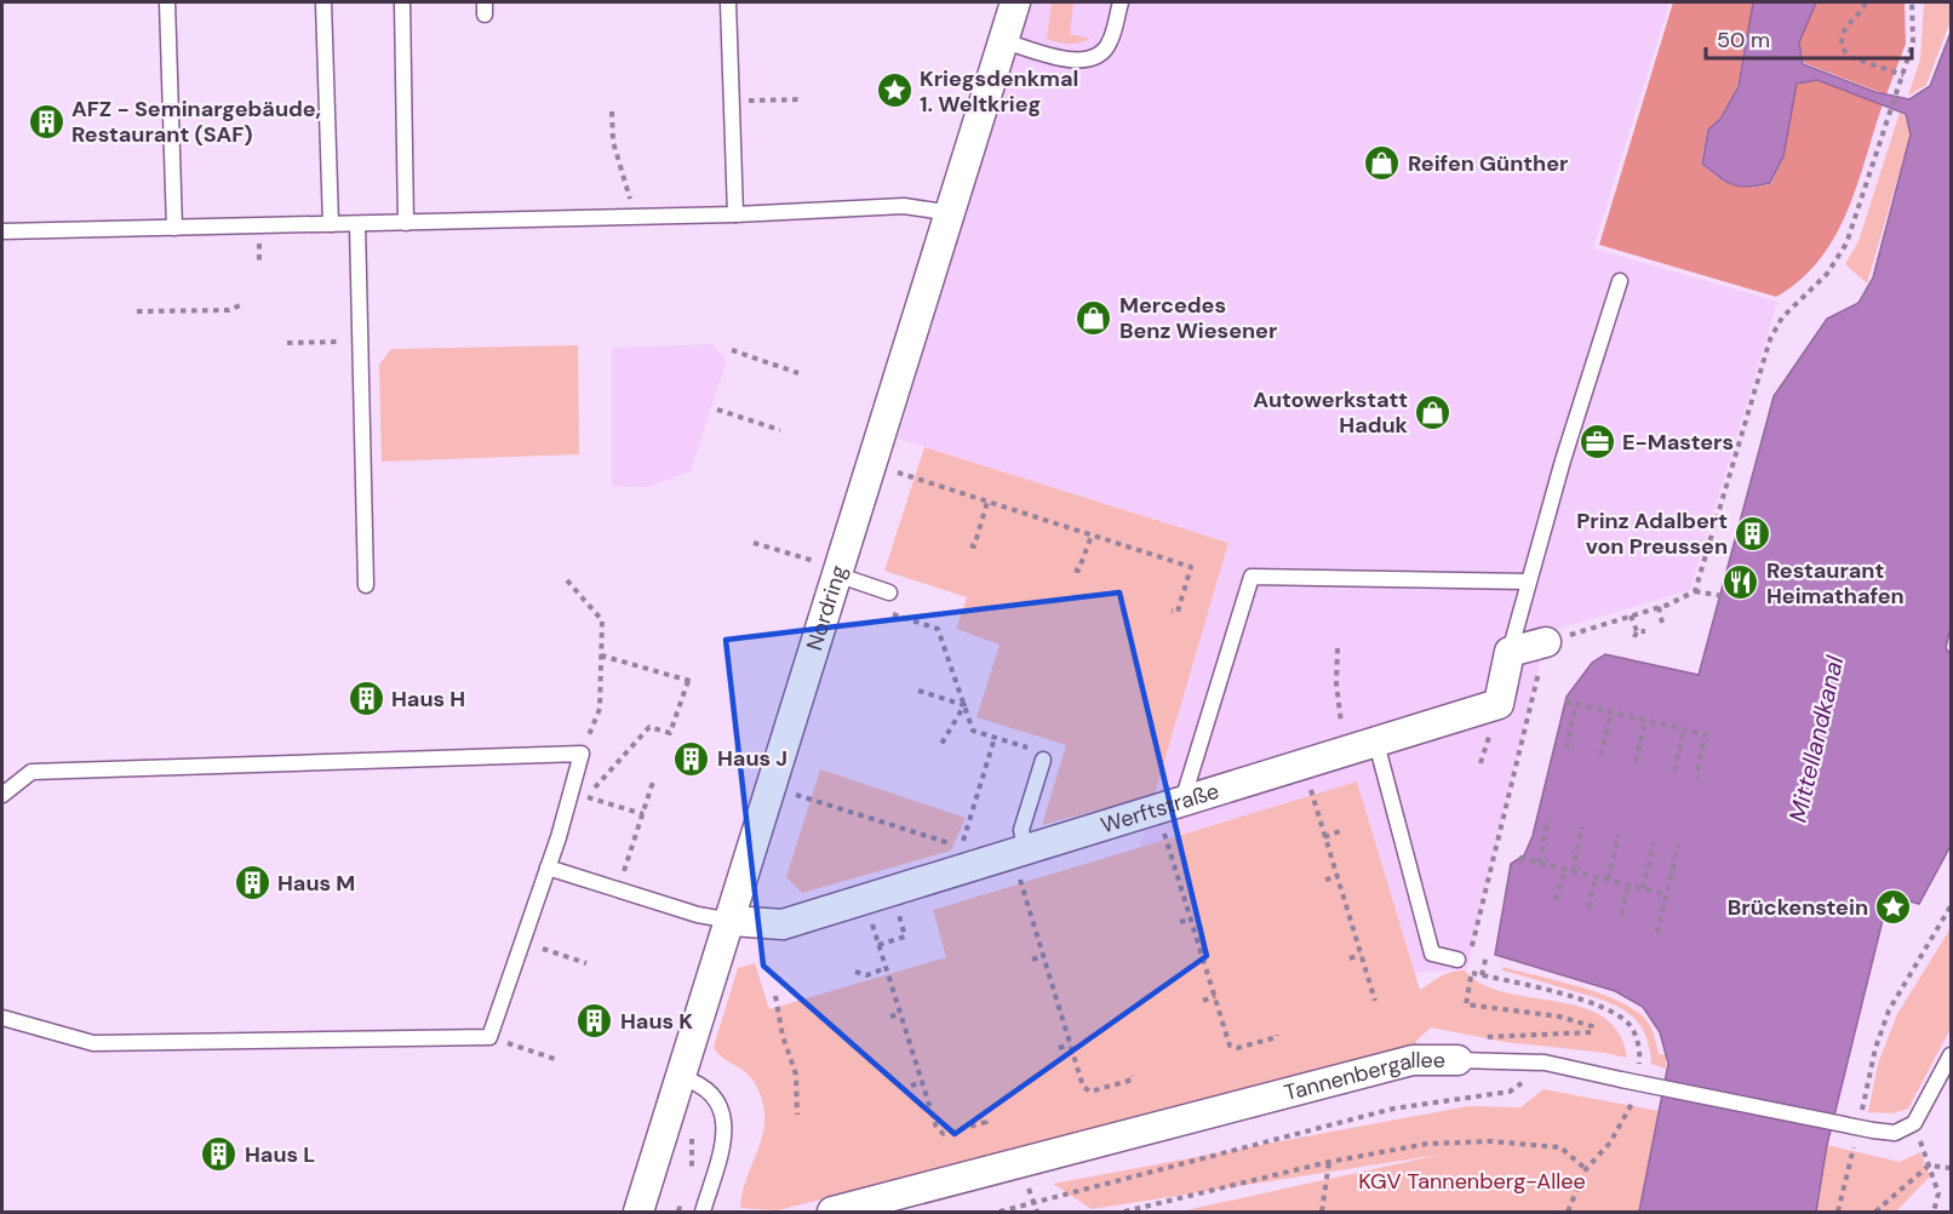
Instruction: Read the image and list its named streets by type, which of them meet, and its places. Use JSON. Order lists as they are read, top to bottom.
{
  "streets": {
    "street": ["Nordring", "Werftstraße", "Tannenbergallee"]
  },
  "crossings": [
    ["Nordring", "Werftstraße"]
  ],
  "water": ["Mittellandkanal"],
  "parks": ["KGV Tannenberg-Allee"],
  "places": {
    "place": ["Kriegsdenkmal 1. Weltkrieg", "Brückenstein"],
    "building": [
      "AFZ - Seminargebäude, Restaurant (SAF)",
      "Prinz Adalbert von Preussen",
      "Haus H",
      "Haus J",
      "Haus M",
      "Haus K",
      "Haus L"
    ],
    "shop": ["Reifen Günther", "Mercedes Benz Wiesener", "Autowerkstatt Haduk"],
    "office": ["E-Masters"],
    "restaurant": ["Restaurant Heimathafen"]
  },
  "scale_bar": "50 m"
}
